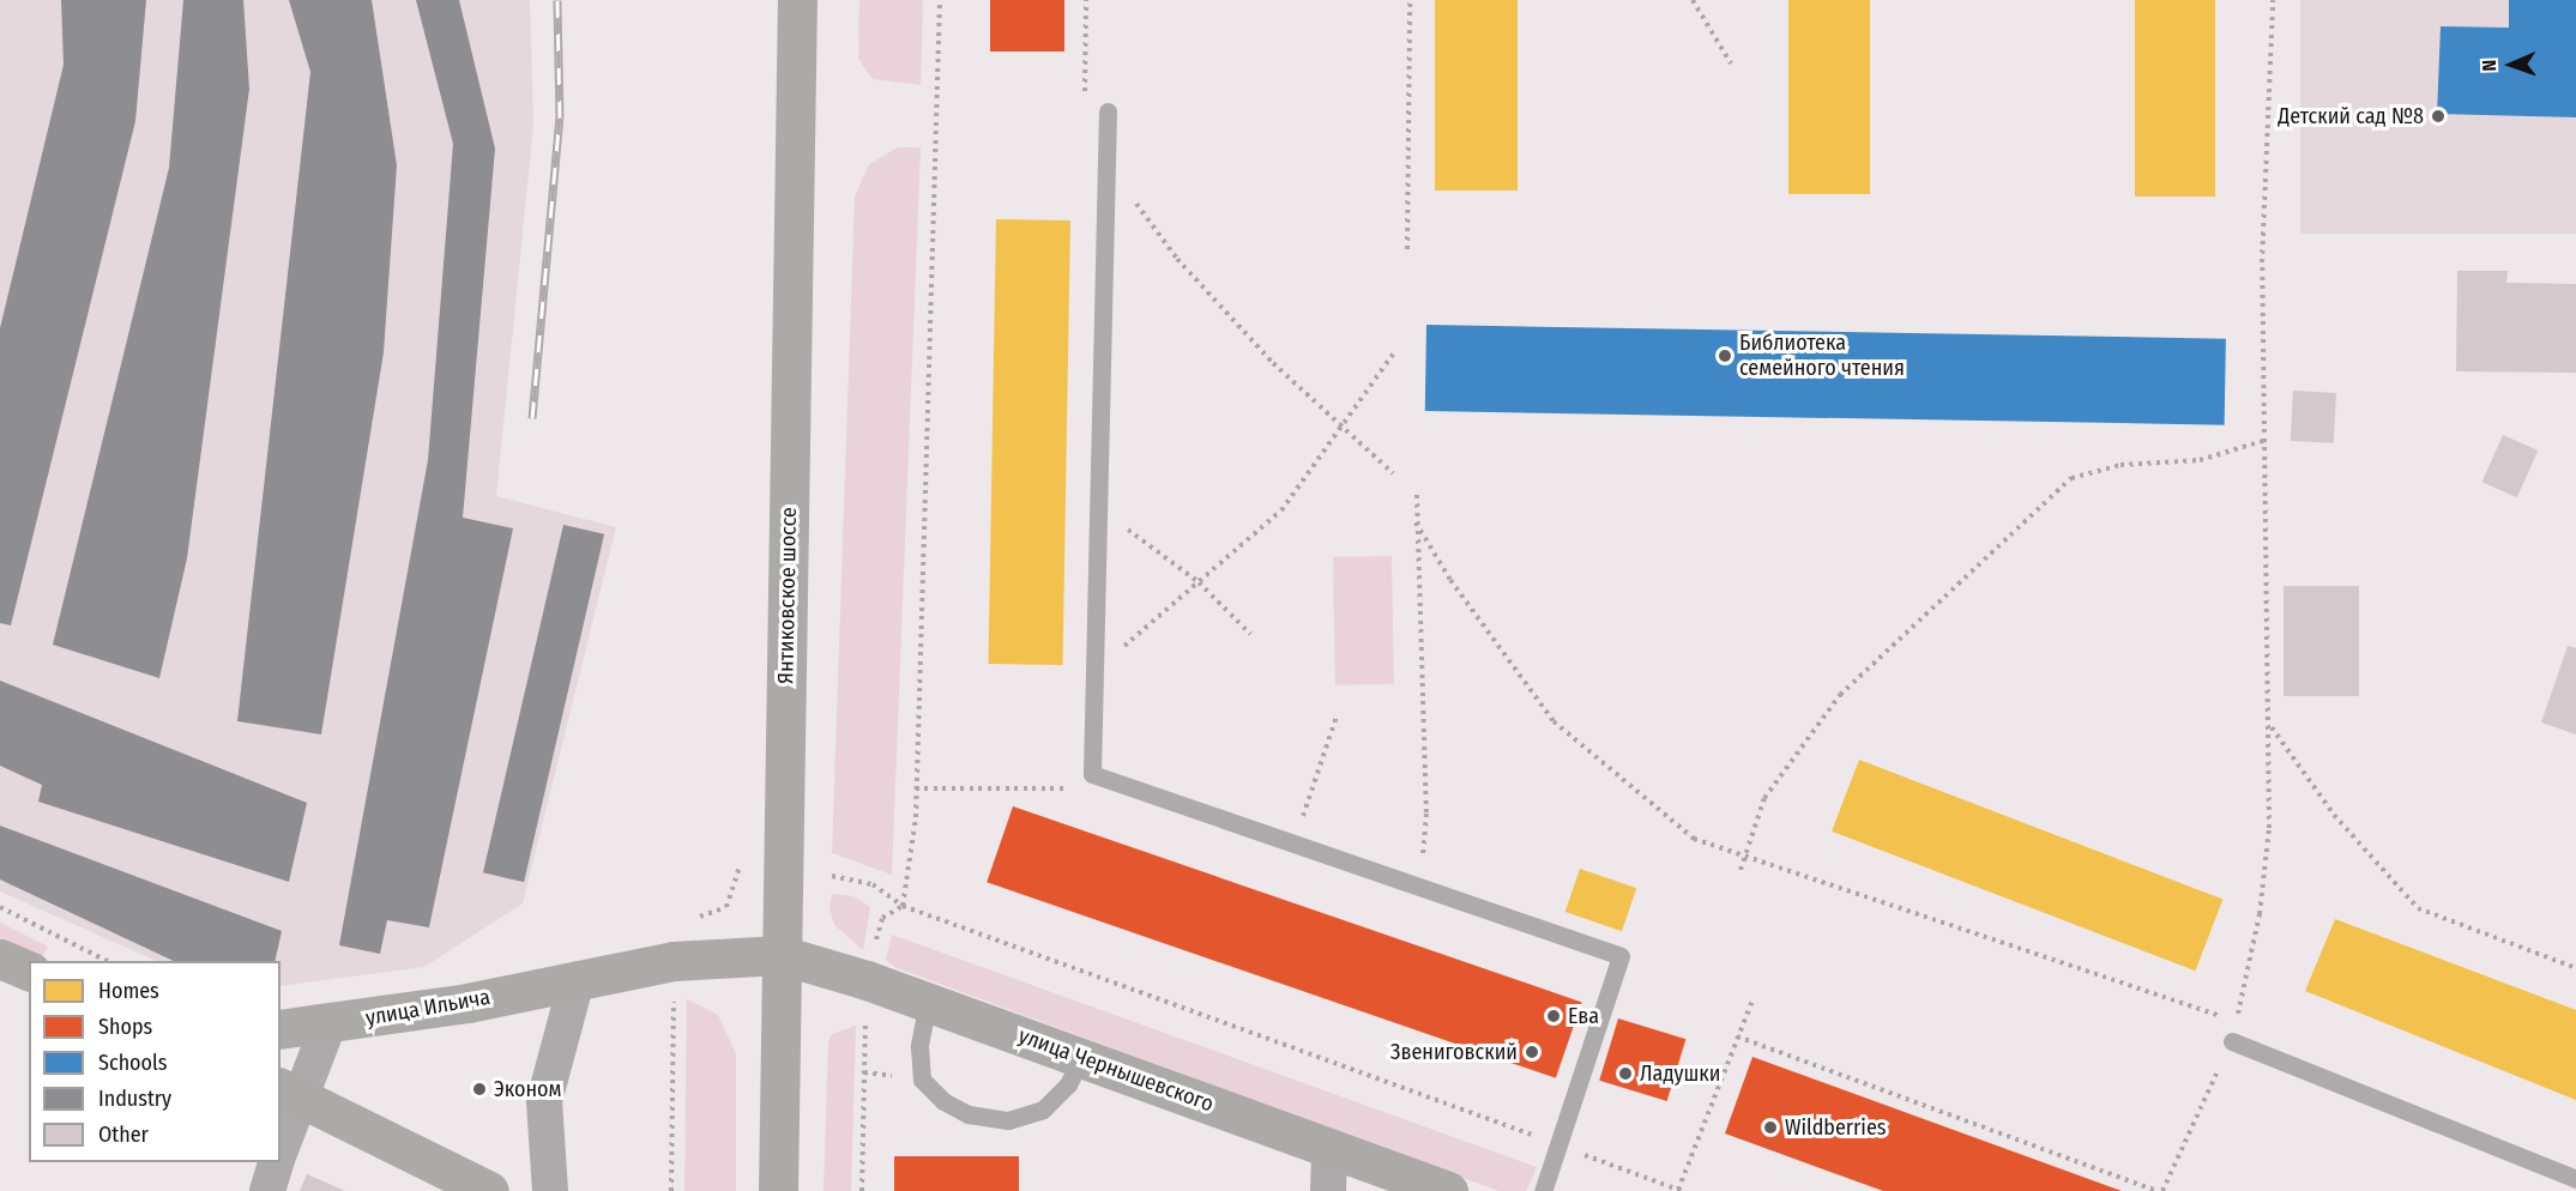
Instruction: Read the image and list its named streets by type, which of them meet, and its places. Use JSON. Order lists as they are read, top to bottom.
{
  "streets": {
    "street": ["Янтиковское шоссе", "улица Ильича", "улица Чернышевского"]
  },
  "crossings": [
    ["Янтиковское шоссе", "улица Ильича"],
    ["Янтиковское шоссе", "улица Чернышевского"],
    ["улица Ильича", "улица Чернышевского"]
  ],
  "places": [
    "Детский сад №8",
    "Библиотека семейного чтения",
    "Ева",
    "Звениговский",
    "Ладушки",
    "Эконом",
    "Wildberries"
  ],
  "legend": [
    "Homes",
    "Shops",
    "Schools",
    "Industry",
    "Other"
  ],
  "north": "left"
}
